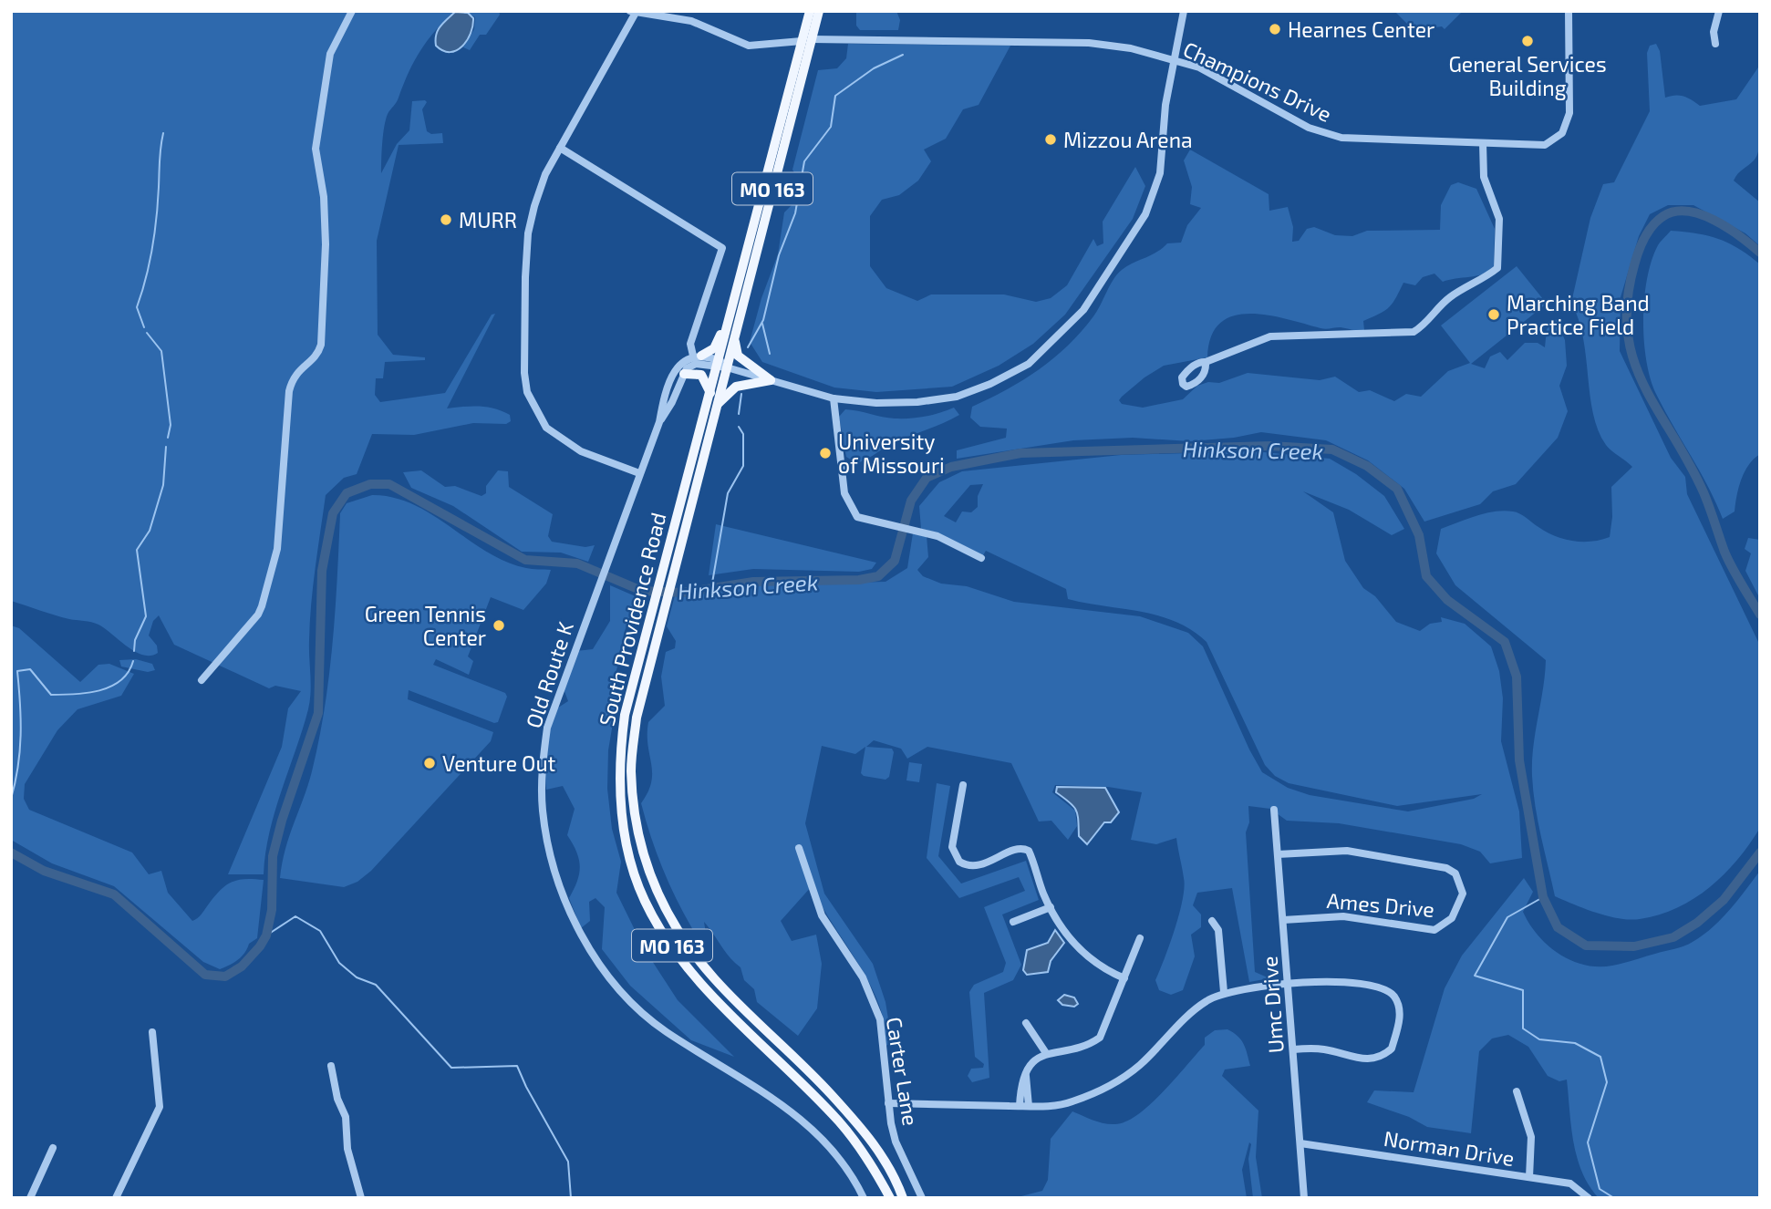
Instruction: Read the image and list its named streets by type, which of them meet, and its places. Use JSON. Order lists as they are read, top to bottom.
{
  "streets": {
    "main road": ["MO 163", "South Providence Road"],
    "street": [
      "Champions Drive",
      "Old Route K",
      "Ames Drive",
      "Umc Drive",
      "Carter Lane",
      "Norman Drive"
    ]
  },
  "crossings": [
    ["Champions Drive", "South Providence Road"],
    ["Ames Drive", "Umc Drive"],
    ["Umc Drive", "Norman Drive"]
  ],
  "water": ["Hinkson Creek"],
  "places": [
    "Hearnes Center",
    "General Services Building",
    "Mizzou Arena",
    "MURR",
    "Marching Band Practice Field",
    "University of Missouri",
    "Green Tennis Center",
    "Venture Out"
  ]
}
